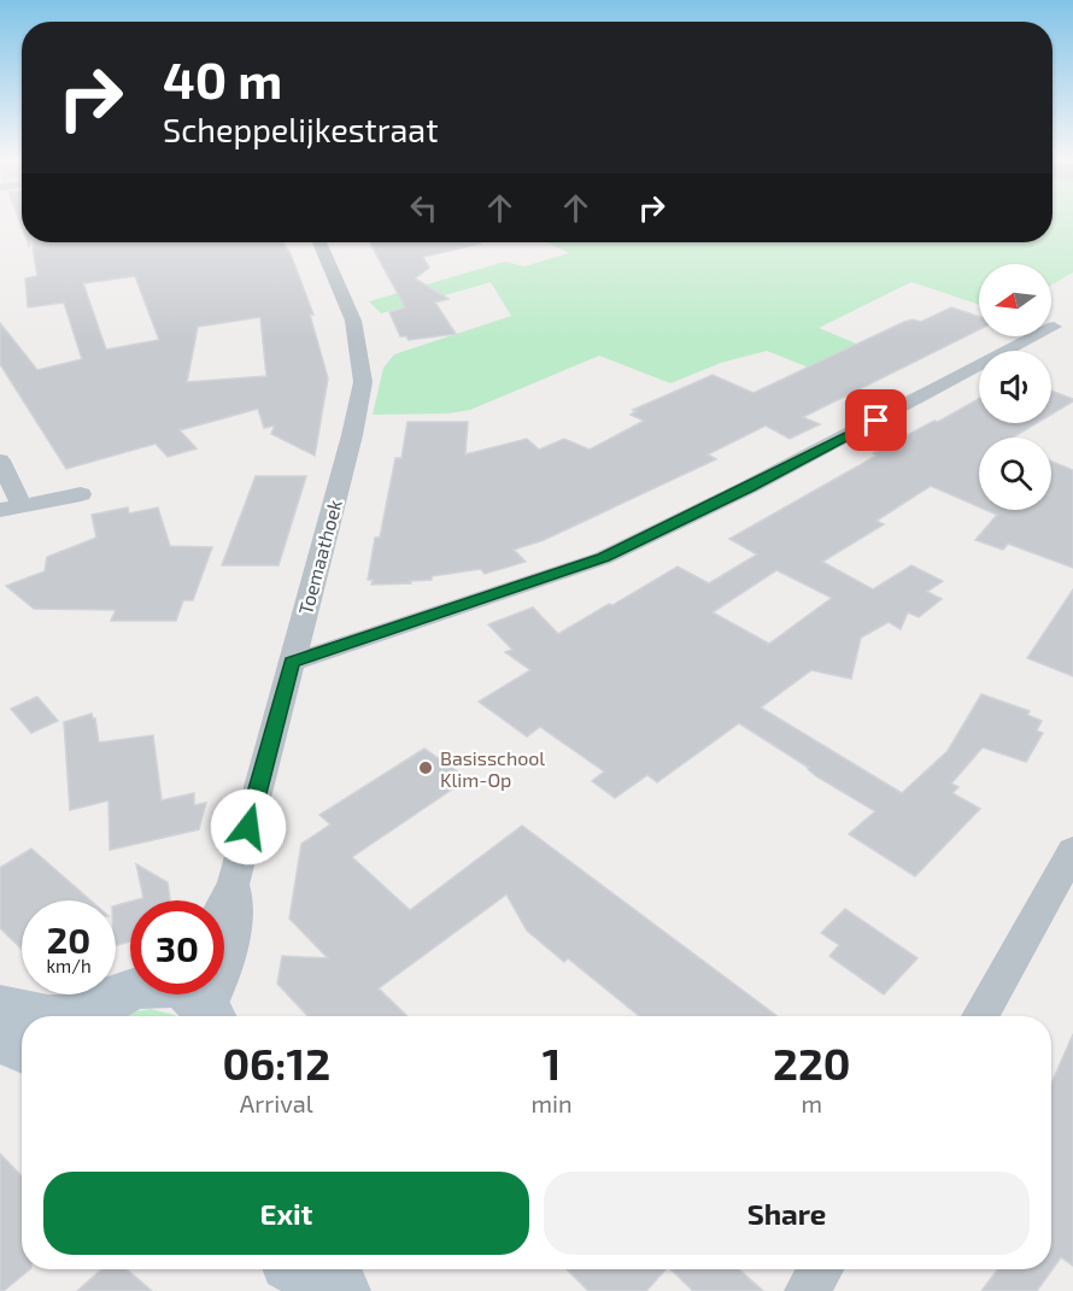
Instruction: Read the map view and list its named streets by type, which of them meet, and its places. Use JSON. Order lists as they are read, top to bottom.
{
  "streets": {
    "street": ["Toemaathoek"]
  },
  "places": ["Basisschool Klim-Op"],
  "north": "left",
  "page": {
    "turn": ["40 m", "Scheppelijkestraat"],
    "speed": "20 km/h",
    "limit": "30",
    "eta": [
      "06:12",
      "Arrival",
      "1",
      "min",
      "220",
      "m"
    ],
    "buttons": ["Exit", "Share"]
  }
}
